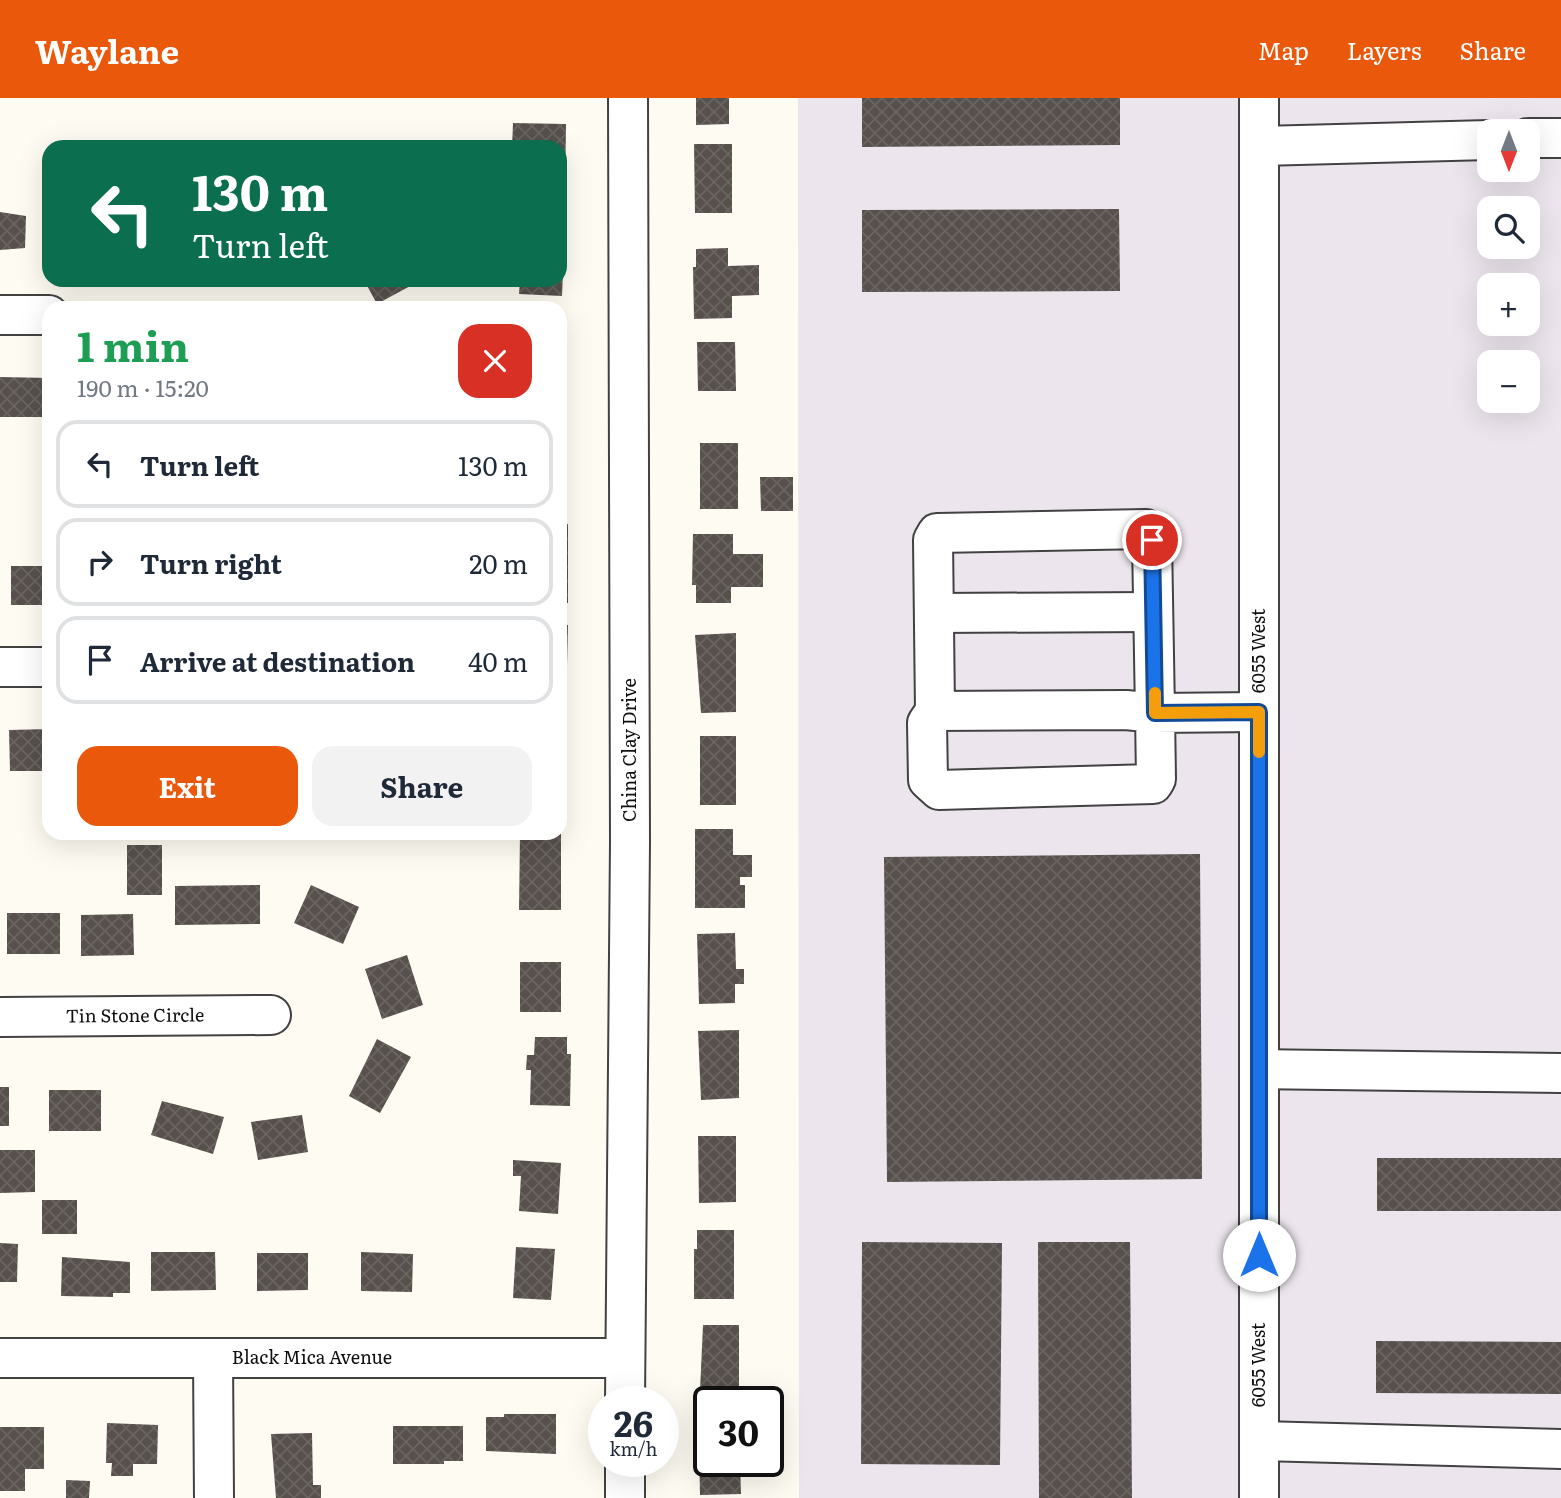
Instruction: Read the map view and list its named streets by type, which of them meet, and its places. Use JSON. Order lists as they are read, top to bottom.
{
  "streets": {
    "street": [
      "6055 West",
      "China Clay Drive",
      "Tin Stone Circle",
      "Black Mica Avenue"
    ]
  },
  "crossings": [
    ["China Clay Drive", "Black Mica Avenue"]
  ],
  "north": "bottom",
  "page": {
    "header": "Waylane",
    "nav": ["Map", "Layers", "Share"],
    "map_buttons": ["+", "−"],
    "turn": ["130 m", "Turn left"],
    "heading": ["1 min", "190 m · 15:20"],
    "list": [
      {
        "name": "Turn left",
        "value": "130 m"
      },
      {
        "name": "Turn right",
        "value": "20 m"
      },
      {
        "name": "Arrive at destination",
        "value": "40 m"
      }
    ],
    "buttons": ["Exit", "Share"],
    "speed": "26 km/h",
    "limit": "30"
  }
}
